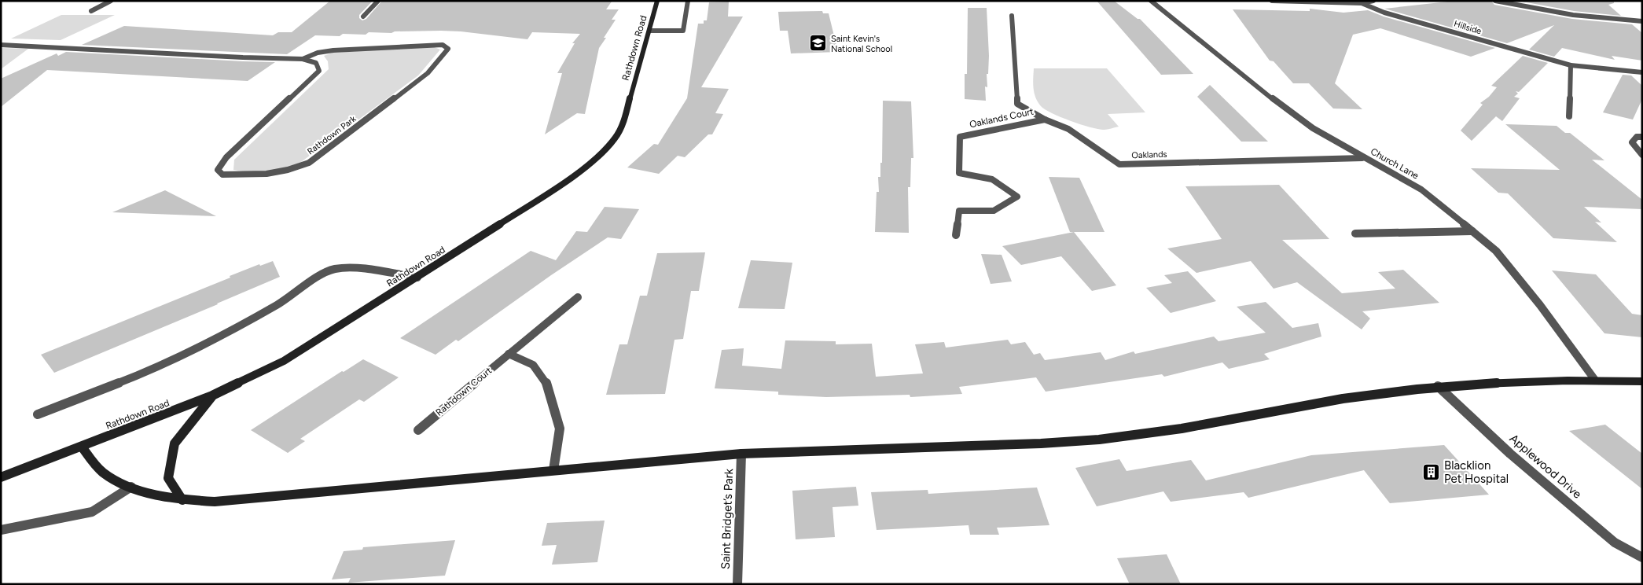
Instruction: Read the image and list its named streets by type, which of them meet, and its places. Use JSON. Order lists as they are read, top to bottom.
{
  "streets": {
    "main road": ["Rathdown Road"],
    "street": [
      "Hillside",
      "Oaklands Court",
      "Rathdown Park",
      "Oaklands",
      "Church Lane",
      "Rathdown Court",
      "Applewood Drive",
      "Saint Bridget’s Park"
    ]
  },
  "crossings": [
    ["Oaklands Court", "Oaklands"],
    ["Oaklands", "Church Lane"]
  ],
  "places": {
    "school or university": ["Saint Kevin's National School"],
    "building": ["Blacklion Pet Hospital"]
  }
}
